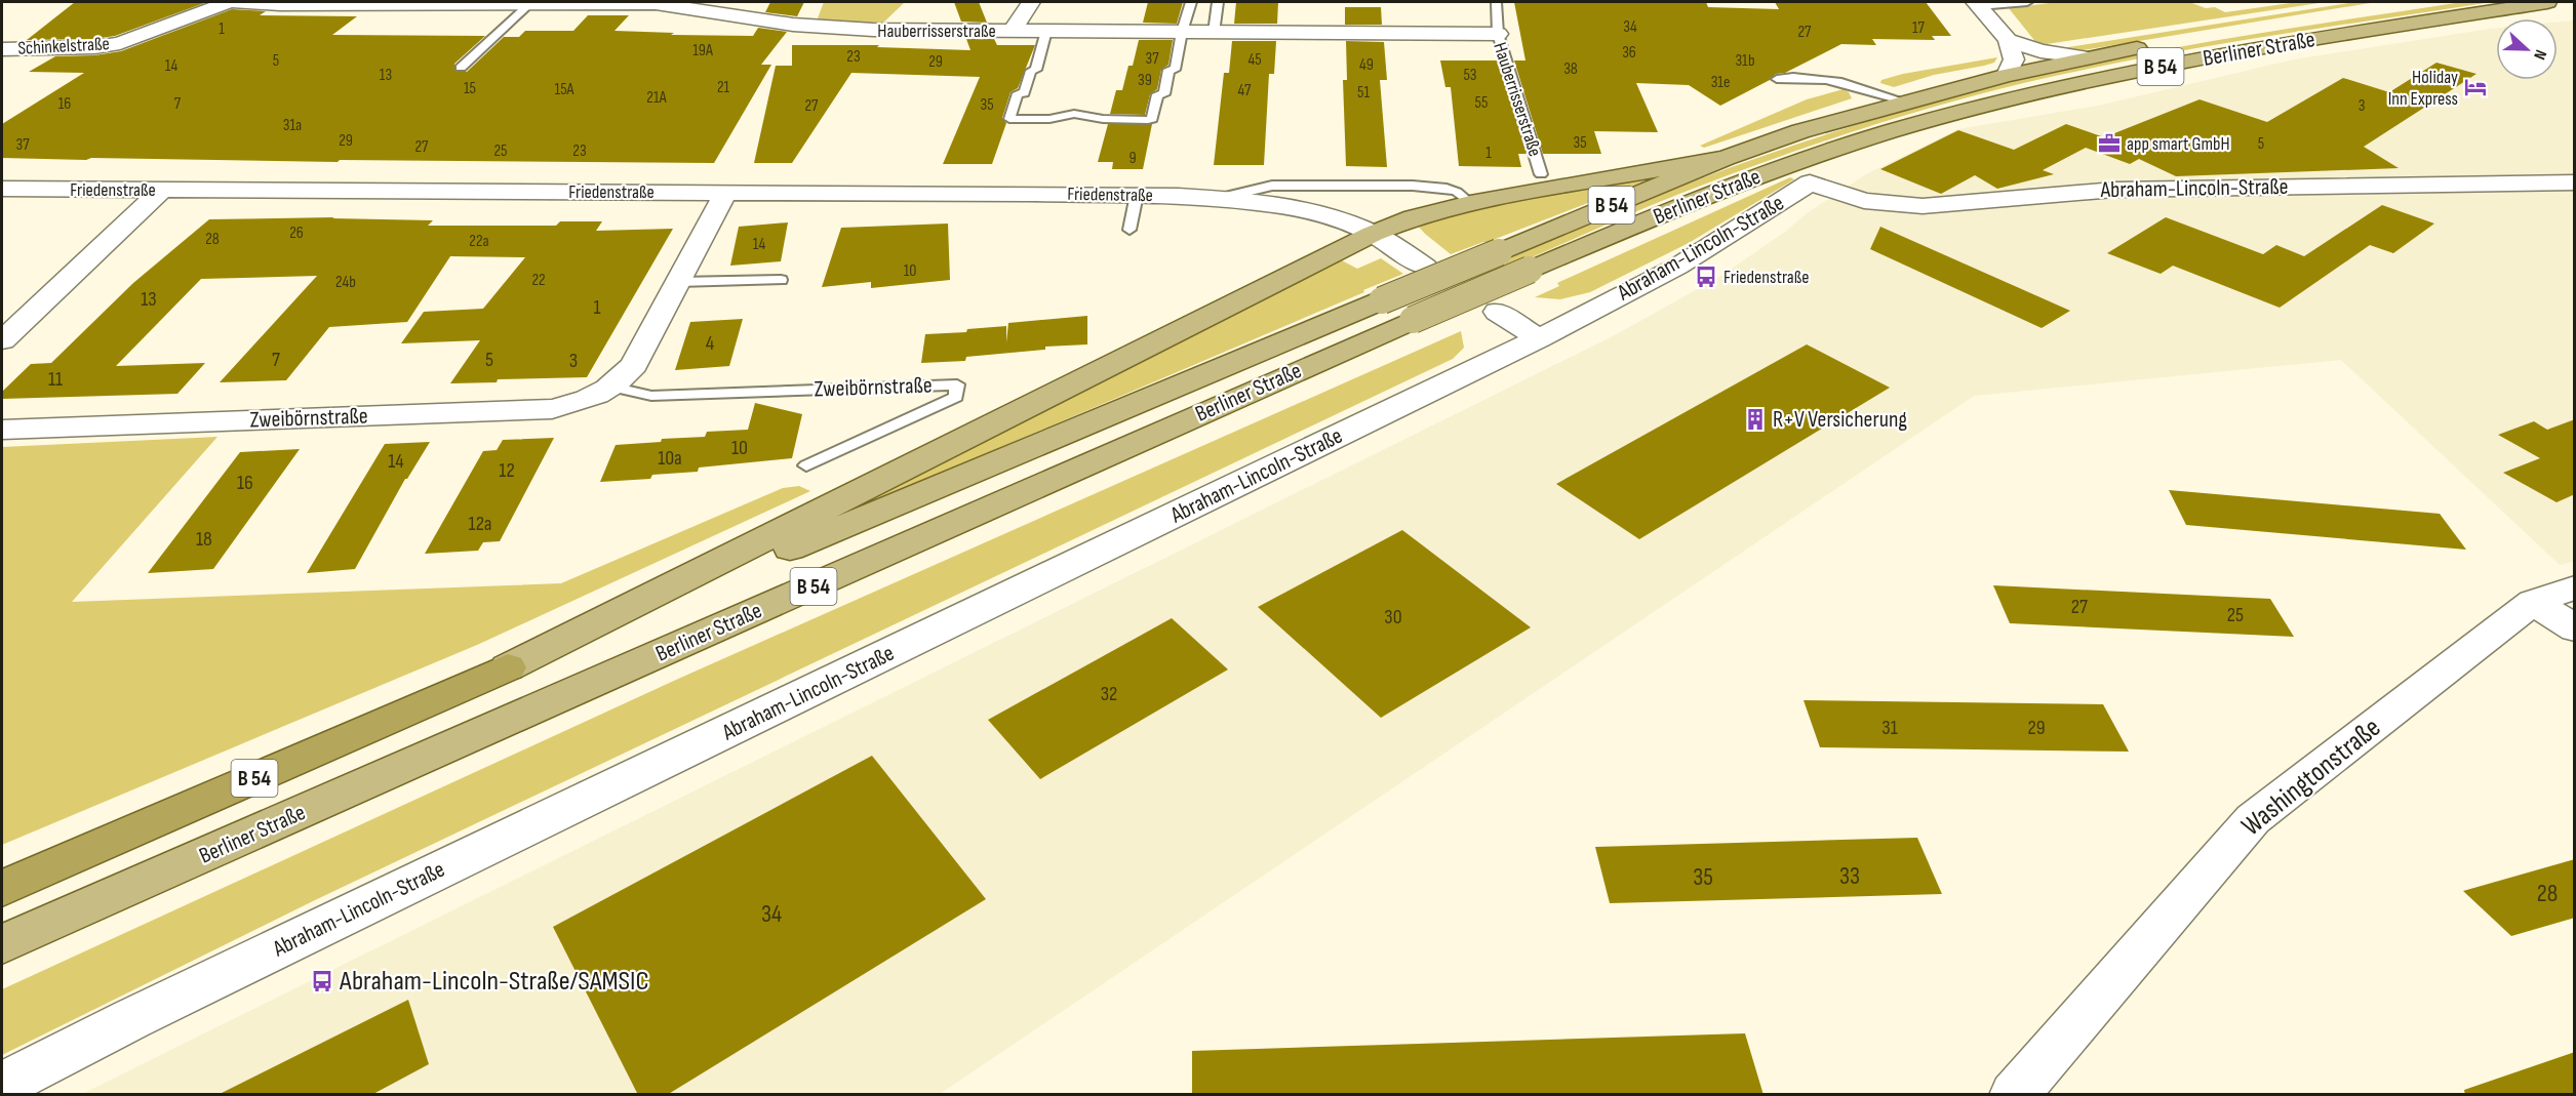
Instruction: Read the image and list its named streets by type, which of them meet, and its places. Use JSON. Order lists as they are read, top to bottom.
{
  "streets": {
    "highway": ["Berliner Straße", "B 54"],
    "street": [
      "Hauberrisserstraße",
      "Schinkelstraße",
      "Abraham-Lincoln-Straße",
      "Friedenstraße",
      "Zweibörnstraße",
      "Washingtonstraße"
    ]
  },
  "crossings": [
    ["Hauberrisserstraße", "Schinkelstraße"],
    ["Friedenstraße", "Zweibörnstraße"]
  ],
  "places": {
    "hotel": ["Holiday Inn Express"],
    "office": ["app smart GmbH"],
    "bus stop": ["Friedenstraße", "Abraham-Lincoln-Straße/SAMSIC"],
    "building": ["R+V Versicherung"]
  },
  "house_numbers": [
    "34",
    "17",
    "1",
    "27",
    "19A",
    "36",
    "23",
    "37",
    "45",
    "5",
    "31b",
    "29",
    "49",
    "14",
    "38",
    "13",
    "53",
    "39",
    "31e",
    "21",
    "15",
    "15A",
    "47",
    "51",
    "21A",
    "55",
    "16",
    "7",
    "35",
    "27",
    "3",
    "31a",
    "29",
    "35",
    "5",
    "37",
    "27",
    "25",
    "23",
    "1",
    "9",
    "26",
    "28",
    "22a",
    "14",
    "10",
    "22",
    "24b",
    "13",
    "1",
    "4",
    "7",
    "5",
    "3",
    "11",
    "10",
    "10a",
    "14",
    "12",
    "16",
    "12a",
    "18",
    "27",
    "25",
    "30",
    "32",
    "31",
    "29",
    "33",
    "35",
    "28",
    "34"
  ],
  "north": "right"
}
